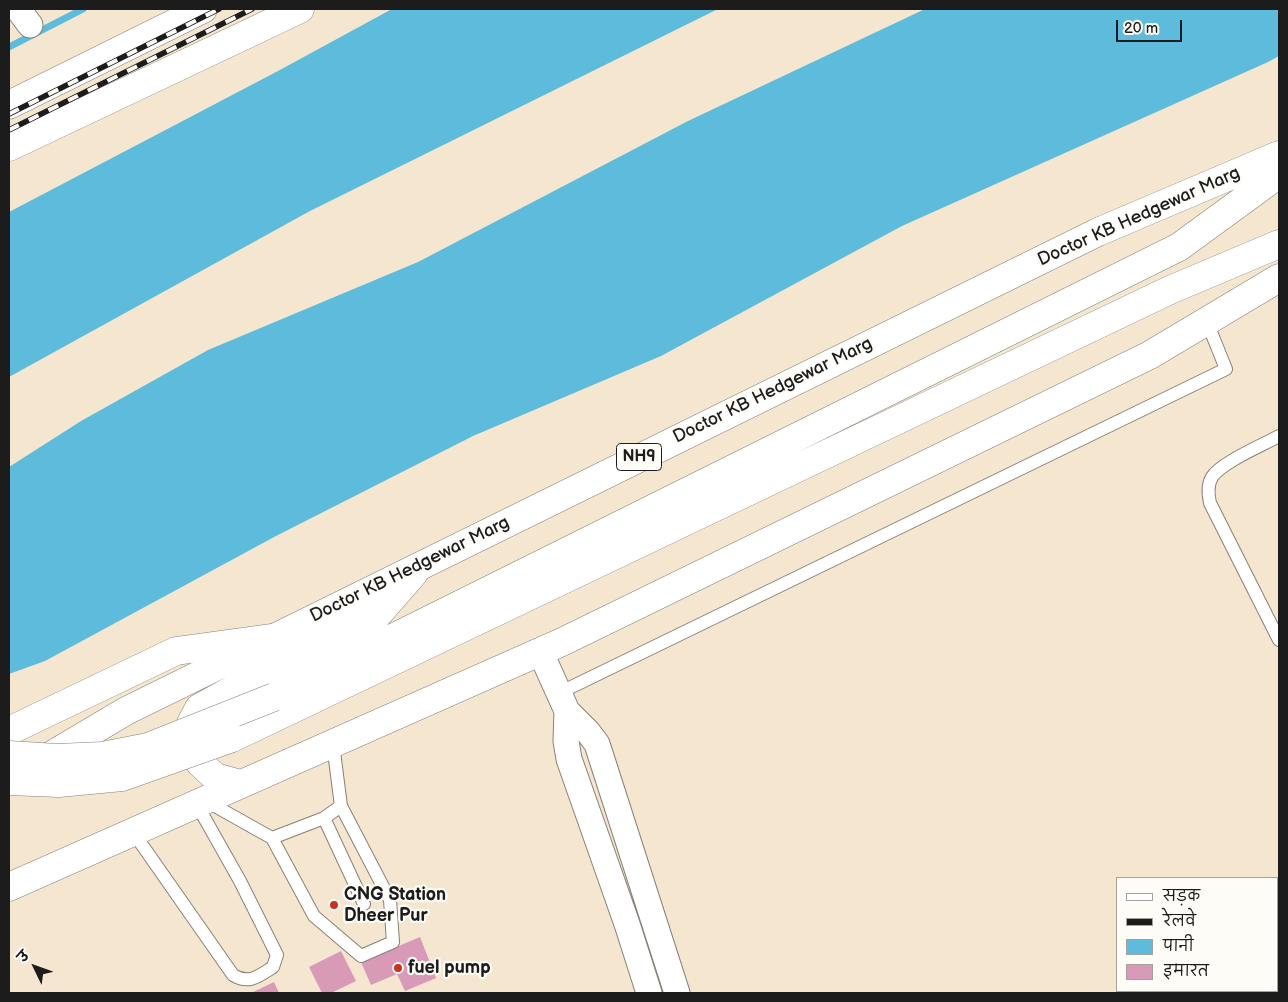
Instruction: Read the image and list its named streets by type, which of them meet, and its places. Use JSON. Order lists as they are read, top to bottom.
{
  "streets": {
    "main road": ["Doctor KB Hedgewar Marg", "NH9"]
  },
  "places": ["CNG Station Dheer Pur", "fuel pump"],
  "legend": [
    "सड़क",
    "रेलवे",
    "पानी",
    "इमारत"
  ],
  "scale_bar": "20 m",
  "north": "top left"
}
